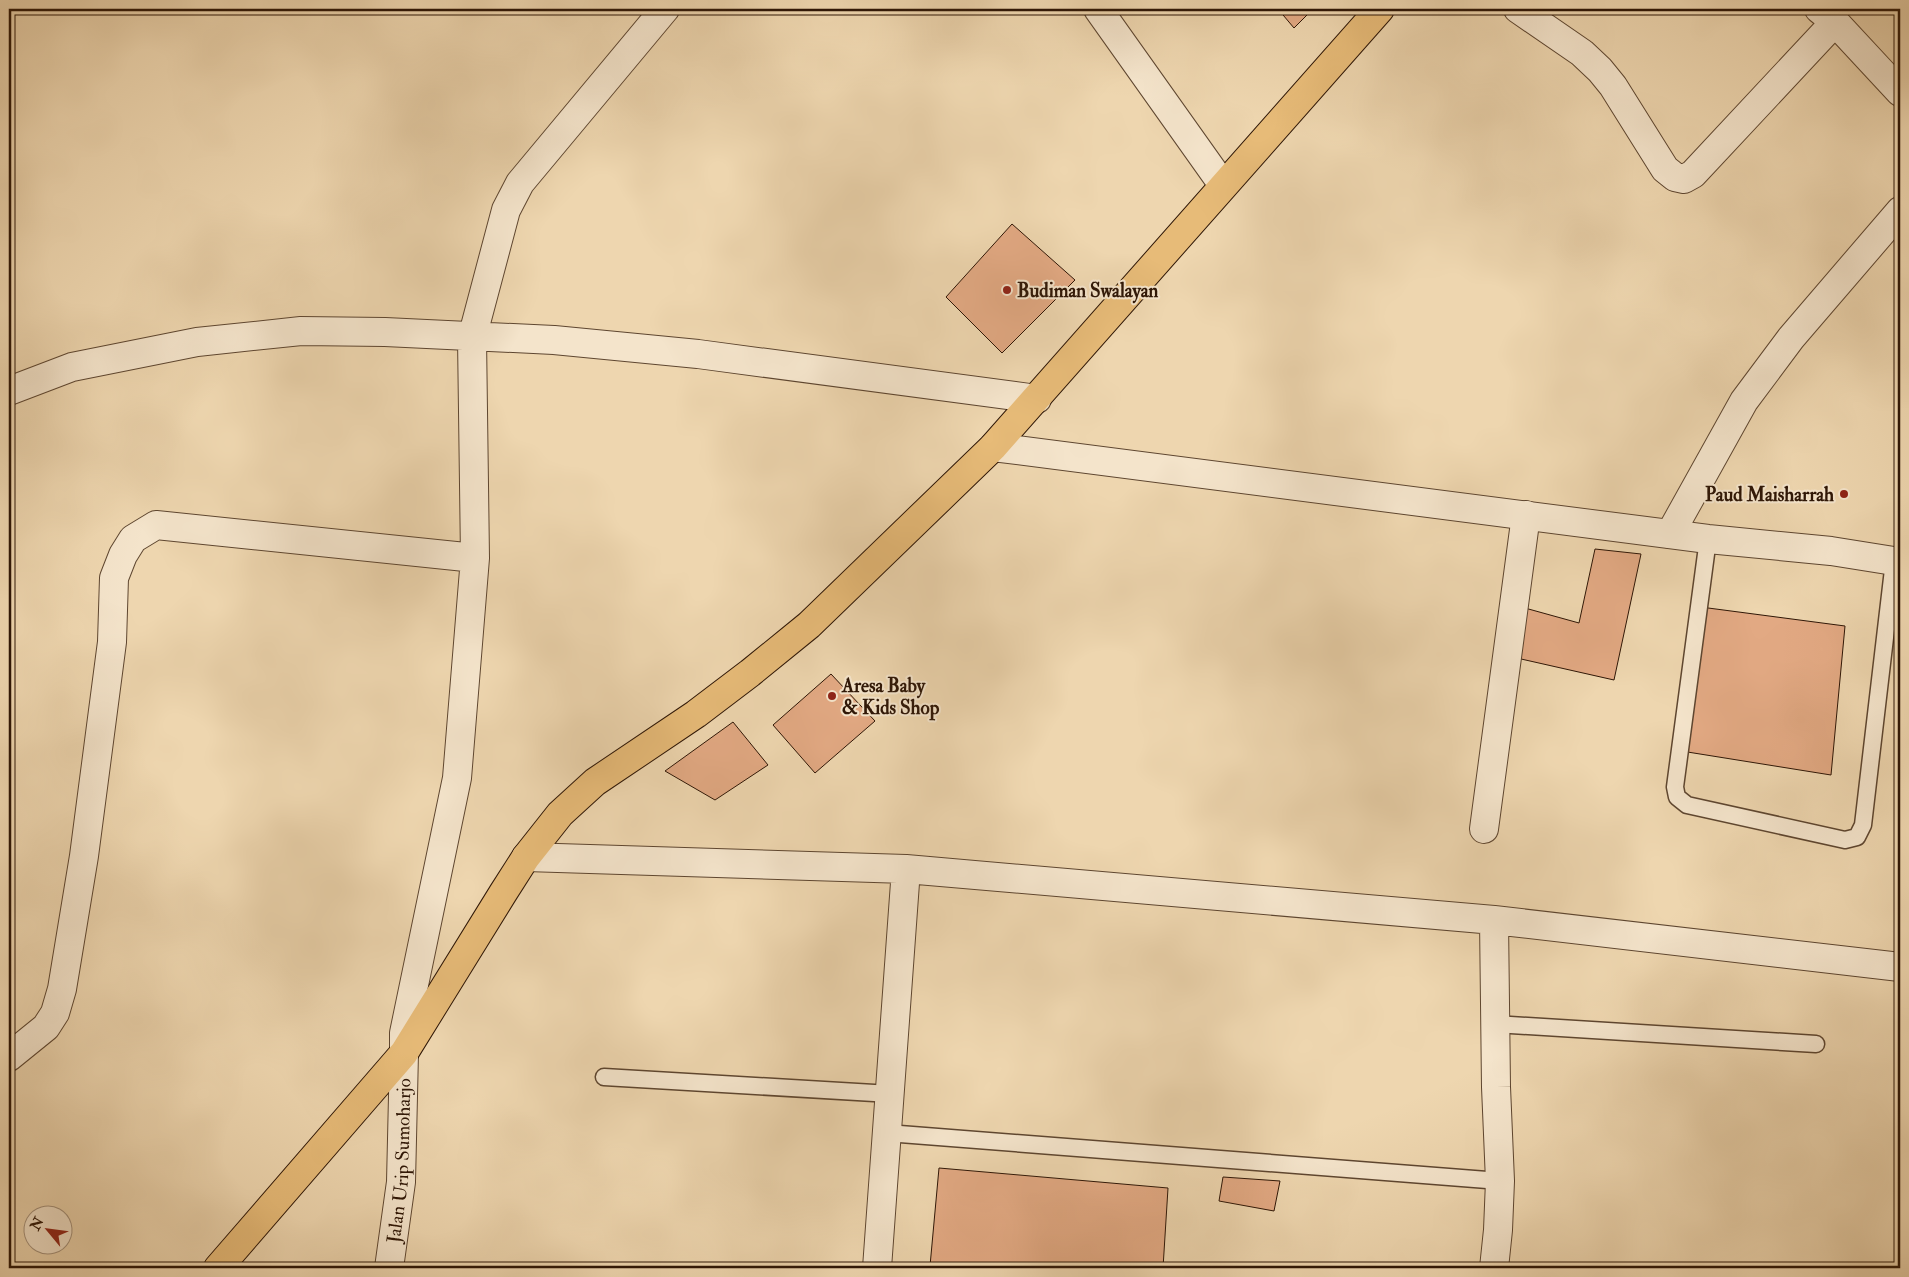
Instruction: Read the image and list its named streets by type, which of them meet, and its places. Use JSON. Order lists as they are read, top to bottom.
{
  "streets": {
    "street": ["Jalan Urip Sumoharjo"]
  },
  "places": ["Budiman Swalayan", "Paud Maisharrah", "Aresa Baby & Kids Shop"],
  "north": "top left"
}
